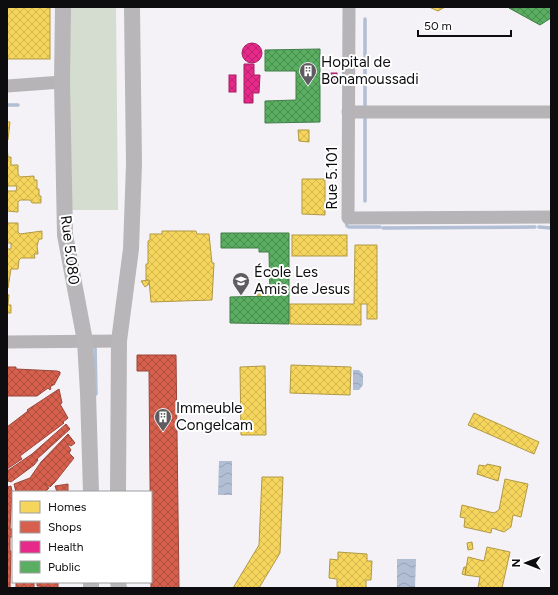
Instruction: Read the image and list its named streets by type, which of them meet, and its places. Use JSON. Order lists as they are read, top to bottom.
{
  "streets": {
    "main road": ["Rue 5.080"],
    "street": ["Rue 5.101"]
  },
  "places": {
    "building": ["Hopital de Bonamoussadi", "Immeuble Congelcam"],
    "school or university": ["École Les Amis de Jesus"]
  },
  "legend": [
    "Homes",
    "Shops",
    "Health",
    "Public"
  ],
  "scale_bar": "50 m",
  "north": "left"
}
